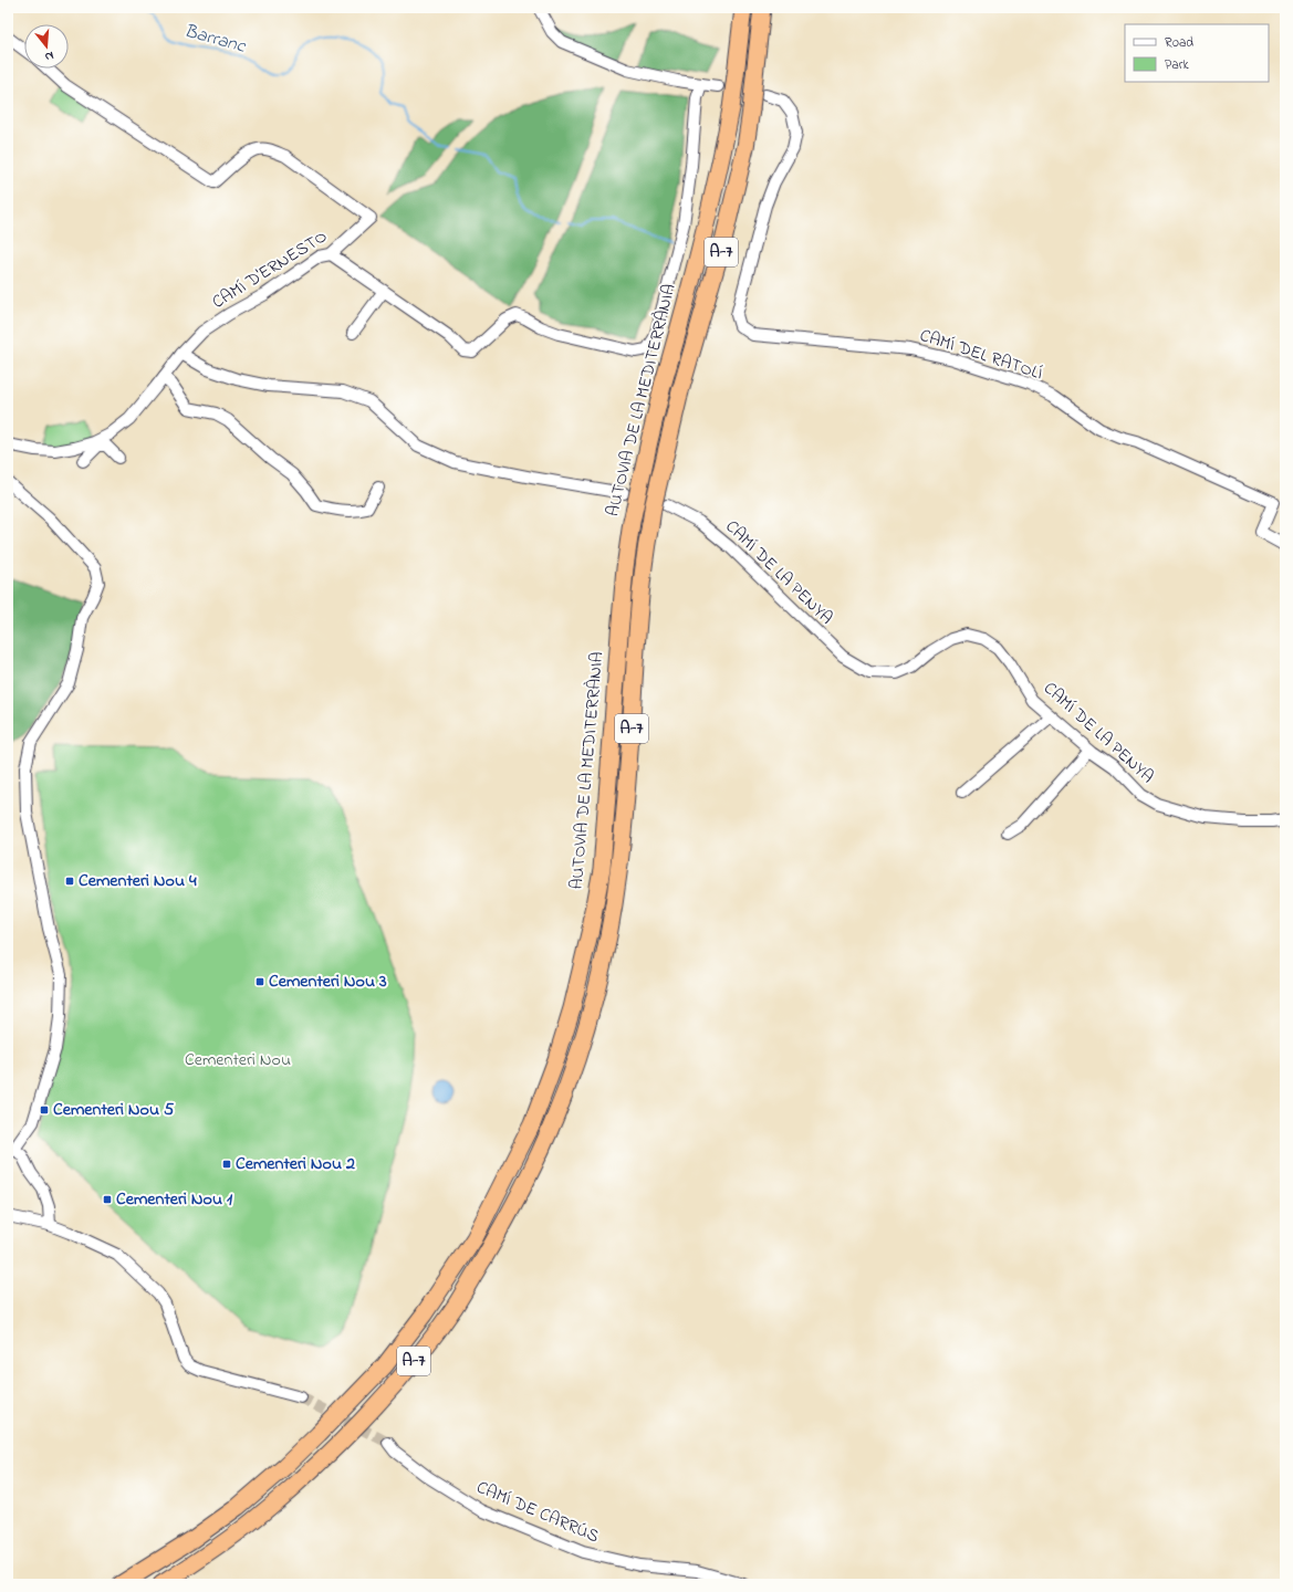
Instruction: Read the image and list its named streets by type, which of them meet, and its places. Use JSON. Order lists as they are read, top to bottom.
{
  "streets": {
    "highway": ["A-7", "AUTOVIA DE LA MEDITERRÀNIA"],
    "street": [
      "CAMÍ D'ERNESTO",
      "CAMÍ DEL RATOLÍ",
      "CAMÍ DE LA PENYA",
      "CAMÍ DE CARRÚS"
    ]
  },
  "water": ["Barranc"],
  "parks": ["Cementeri Nou"],
  "places": {
    "transit": [
      "Cementeri Nou 4",
      "Cementeri Nou 3",
      "Cementeri Nou 5",
      "Cementeri Nou 2",
      "Cementeri Nou 1"
    ]
  },
  "legend": ["Road", "Park"],
  "north": "bottom"
}
